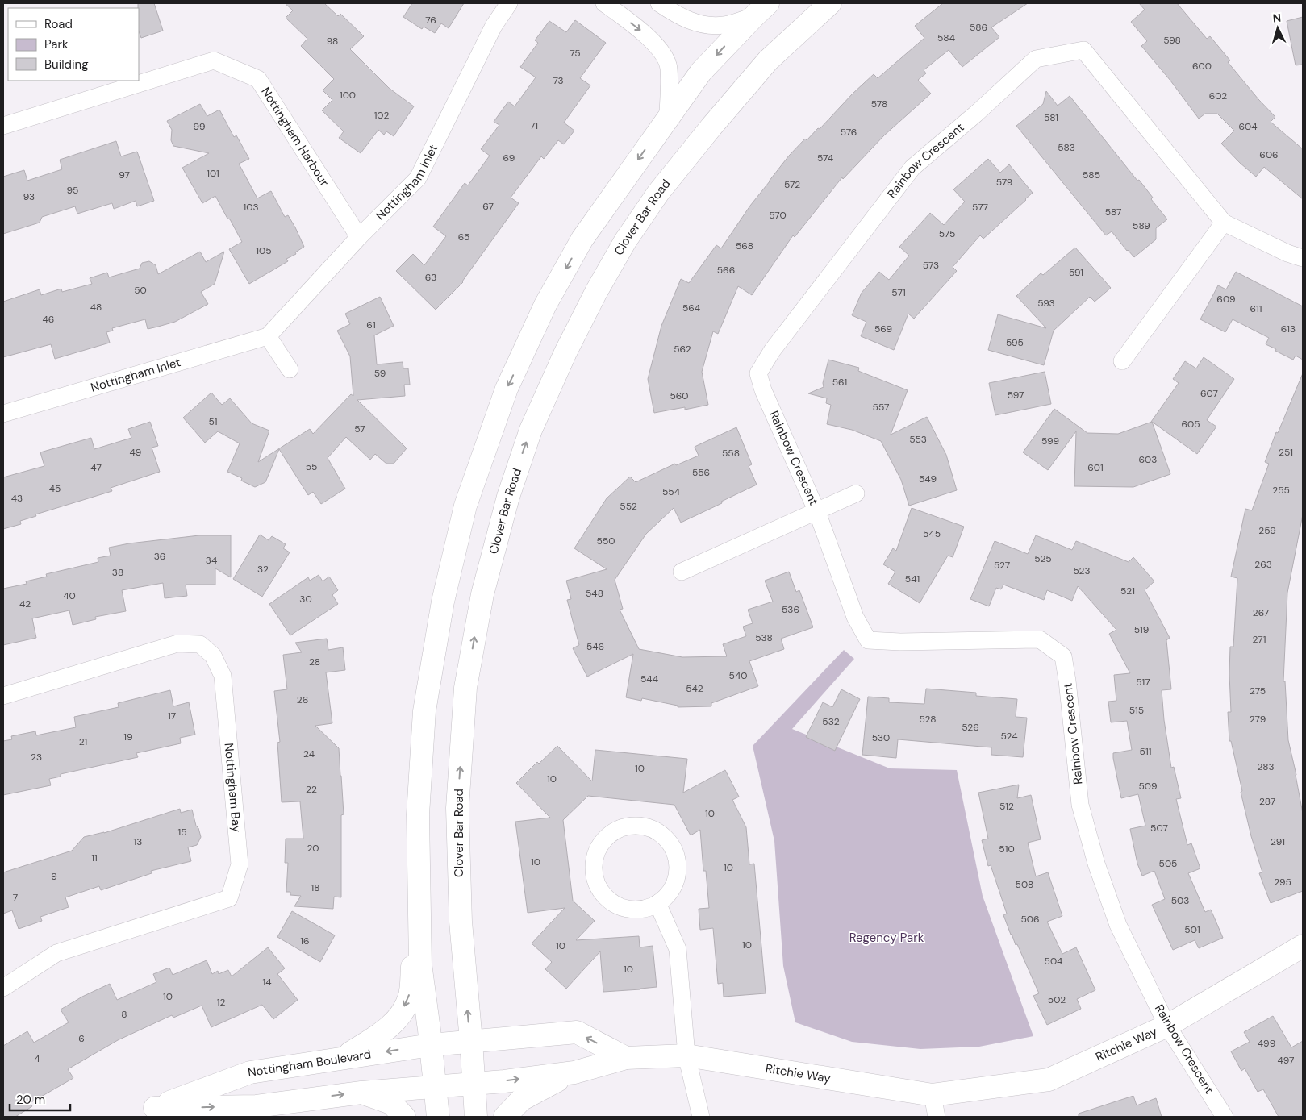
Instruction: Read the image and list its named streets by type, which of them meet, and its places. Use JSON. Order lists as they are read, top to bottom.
{
  "streets": {
    "main road": ["Clover Bar Road", "Ritchie Way", "Nottingham Boulevard"],
    "street": [
      "Nottingham Harbour",
      "Rainbow Crescent",
      "Nottingham Inlet",
      "Nottingham Bay"
    ]
  },
  "crossings": [
    ["Nottingham Harbour", "Nottingham Inlet"],
    ["Rainbow Crescent", "Ritchie Way"],
    ["Clover Bar Road", "Ritchie Way"],
    ["Clover Bar Road", "Nottingham Boulevard"],
    ["Ritchie Way", "Nottingham Boulevard"]
  ],
  "parks": ["Regency Park"],
  "house_numbers": [
    "76",
    "586",
    "584",
    "598",
    "98",
    "75",
    "600",
    "73",
    "100",
    "602",
    "578",
    "102",
    "581",
    "71",
    "99",
    "604",
    "576",
    "583",
    "606",
    "69",
    "574",
    "101",
    "97",
    "585",
    "579",
    "572",
    "95",
    "93",
    "67",
    "103",
    "577",
    "587",
    "570",
    "589",
    "575",
    "65",
    "568",
    "105",
    "573",
    "566",
    "591",
    "63",
    "50",
    "571",
    "609",
    "593",
    "48",
    "564",
    "611",
    "46",
    "61",
    "569",
    "613",
    "595",
    "562",
    "59",
    "561",
    "607",
    "597",
    "560",
    "557",
    "51",
    "605",
    "57",
    "553",
    "599",
    "49",
    "251",
    "558",
    "603",
    "55",
    "47",
    "601",
    "556",
    "549",
    "45",
    "255",
    "554",
    "43",
    "552",
    "259",
    "545",
    "550",
    "36",
    "525",
    "34",
    "263",
    "527",
    "32",
    "523",
    "38",
    "541",
    "521",
    "548",
    "40",
    "30",
    "42",
    "536",
    "267",
    "519",
    "538",
    "271",
    "546",
    "28",
    "540",
    "544",
    "517",
    "542",
    "275",
    "26",
    "515",
    "17",
    "528",
    "279",
    "532",
    "526",
    "524",
    "19",
    "530",
    "21",
    "511",
    "24",
    "23",
    "283",
    "10",
    "10",
    "509",
    "22",
    "287",
    "512",
    "10",
    "507",
    "15",
    "13",
    "291",
    "20",
    "510",
    "11",
    "10",
    "505",
    "10",
    "9",
    "295",
    "508",
    "18",
    "7",
    "503",
    "506",
    "501",
    "16",
    "10",
    "10",
    "504",
    "10",
    "14",
    "10",
    "502",
    "12",
    "8",
    "6",
    "499",
    "4",
    "497"
  ],
  "legend": ["Road", "Park", "Building"],
  "scale_bar": "20 m",
  "north": "top"
}
